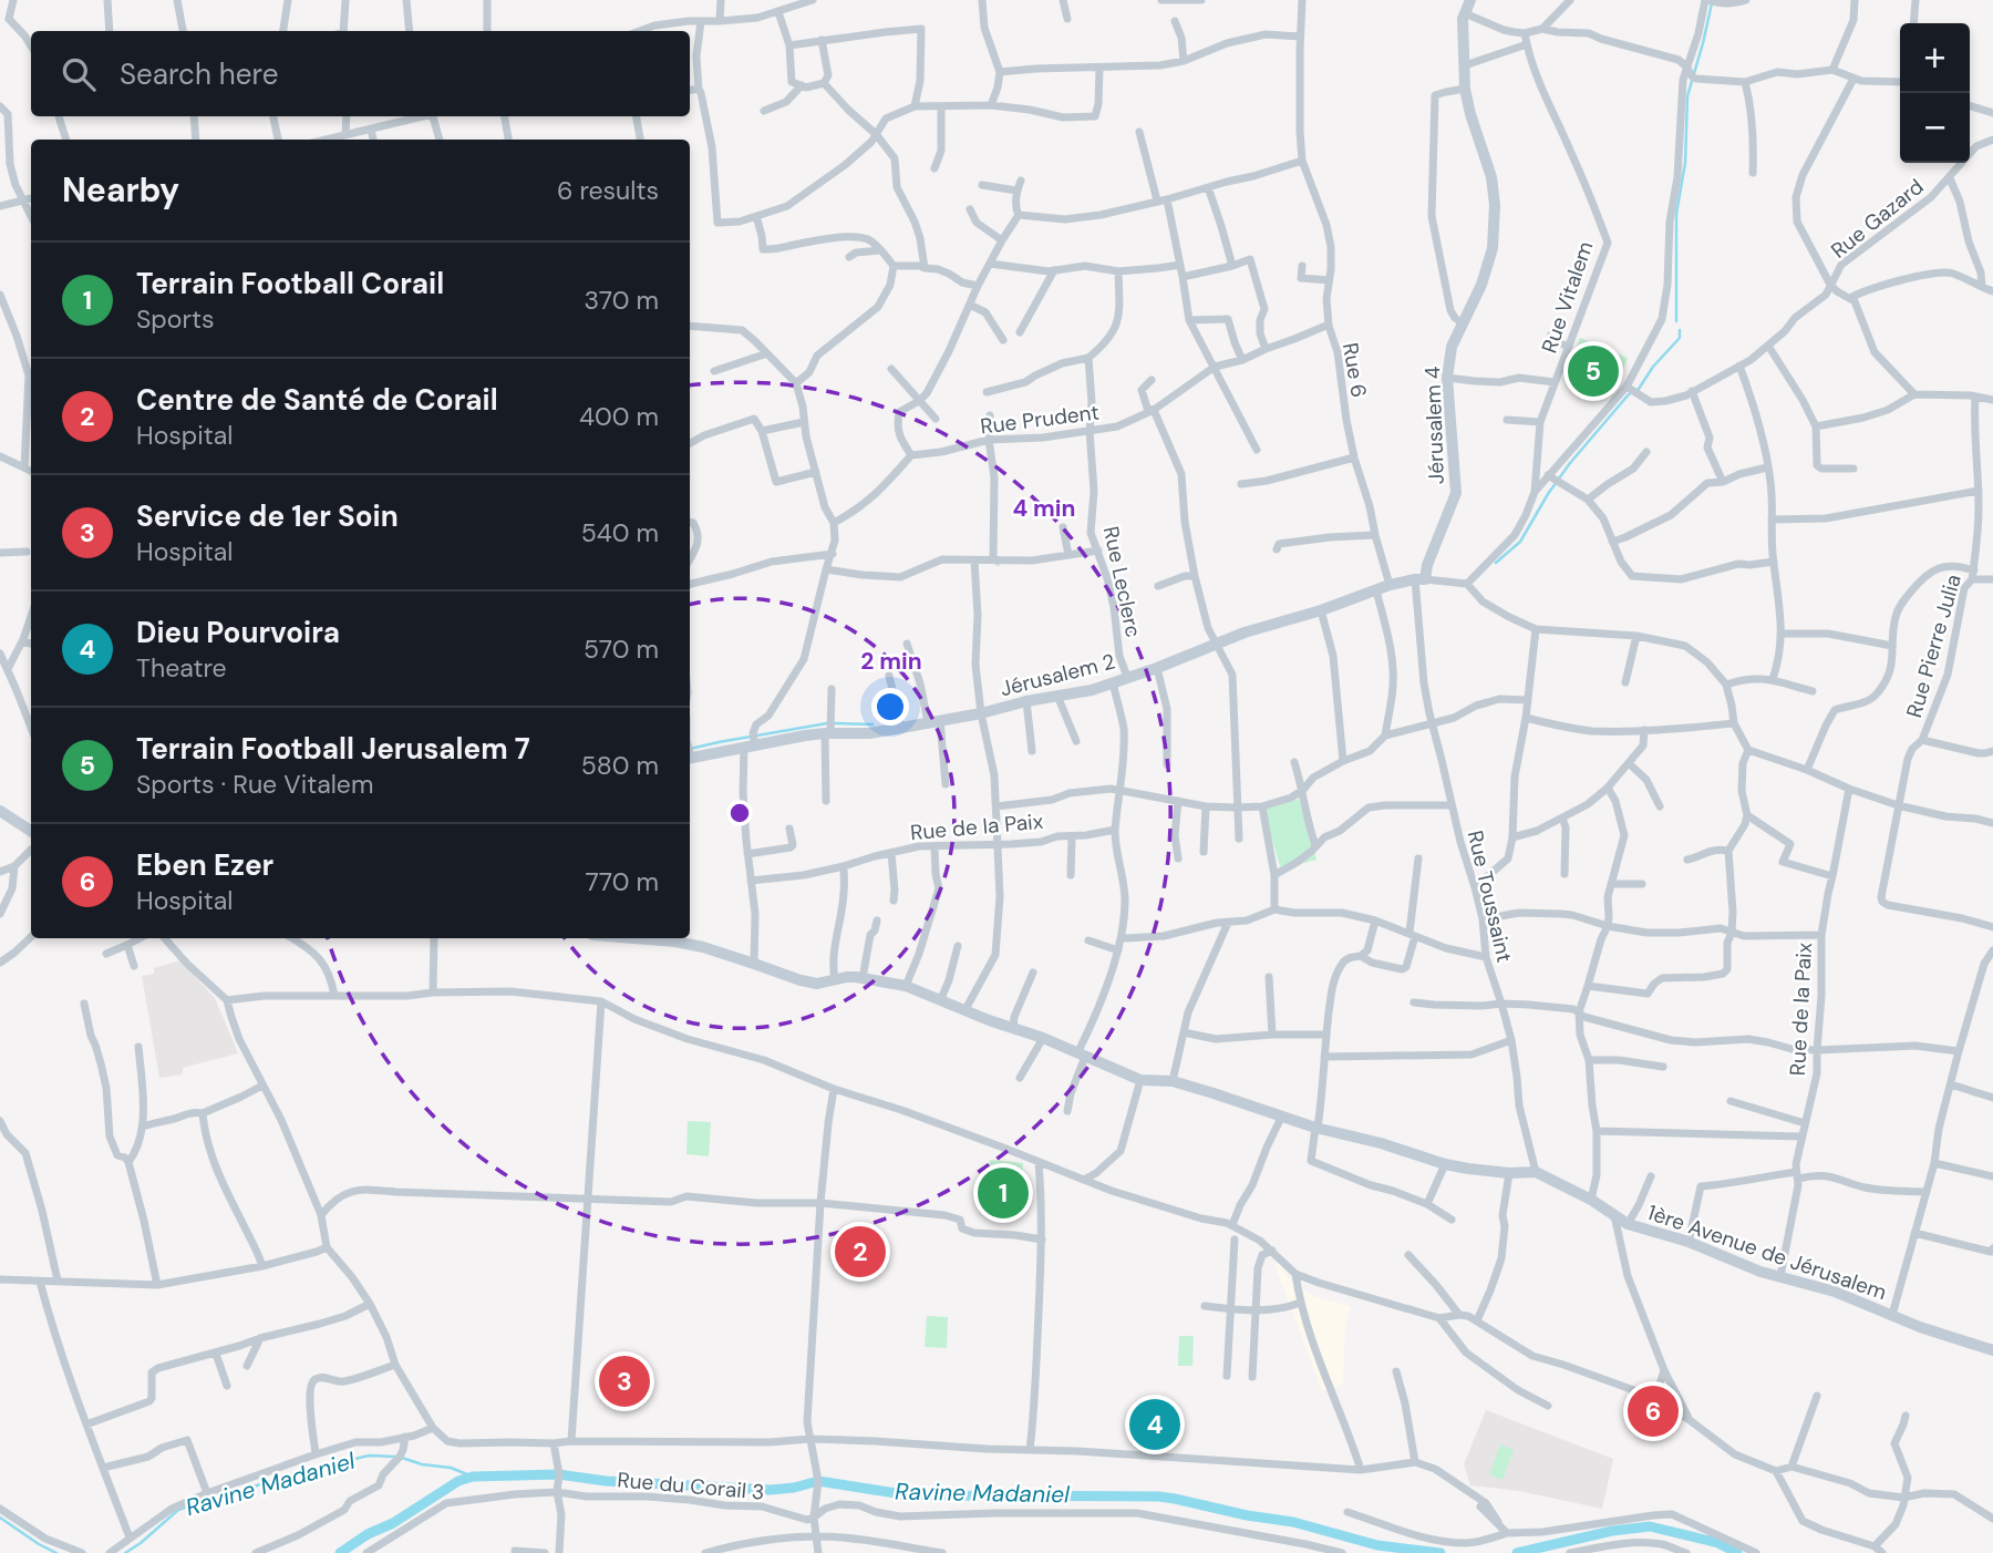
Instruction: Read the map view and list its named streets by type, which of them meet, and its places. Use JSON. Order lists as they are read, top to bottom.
{
  "streets": {
    "street": [
      "Rue Gazard",
      "Rue Vitalem",
      "Rue 6",
      "Rue Prudent",
      "Jérusalem 4",
      "Rue Leclerc",
      "Rue Pierre Julia",
      "Jérusalem 2",
      "Rue de la Paix",
      "Rue Toussaint",
      "1ère Avenue de Jérusalem",
      "Rue du Corail 3"
    ]
  },
  "crossings": [
    ["Rue 6", "Jérusalem 2"],
    ["Rue Prudent", "Rue Leclerc"],
    ["Jérusalem 4", "Jérusalem 2"],
    ["Jérusalem 4", "Rue Toussaint"],
    ["Rue Leclerc", "Jérusalem 2"],
    ["Jérusalem 2", "Rue Toussaint"],
    ["Rue de la Paix", "1ère Avenue de Jérusalem"],
    ["Rue Toussaint", "1ère Avenue de Jérusalem"]
  ],
  "water": ["Ravine Madaniel"],
  "page": {
    "map_buttons": ["+", "−"],
    "search": "Search here",
    "heading": ["Nearby", "6 results"],
    "list": [
      {
        "mark": "1",
        "name": "Terrain Football Corail",
        "note": "Sports",
        "value": "370 m"
      },
      {
        "mark": "2",
        "name": "Centre de Santé de Corail",
        "note": "Hospital",
        "value": "400 m"
      },
      {
        "mark": "3",
        "name": "Service de 1er Soin",
        "note": "Hospital",
        "value": "540 m"
      },
      {
        "mark": "4",
        "name": "Dieu Pourvoira",
        "note": "Theatre",
        "value": "570 m"
      },
      {
        "mark": "5",
        "name": "Terrain Football Jerusalem 7",
        "note": "Sports · Rue Vitalem",
        "value": "580 m"
      },
      {
        "mark": "6",
        "name": "Eben Ezer",
        "note": "Hospital",
        "value": "770 m"
      }
    ],
    "pins": [
      "5",
      "1",
      "2",
      "3",
      "6",
      "4"
    ]
  },
  "rings": ["4 min", "2 min"]
}
